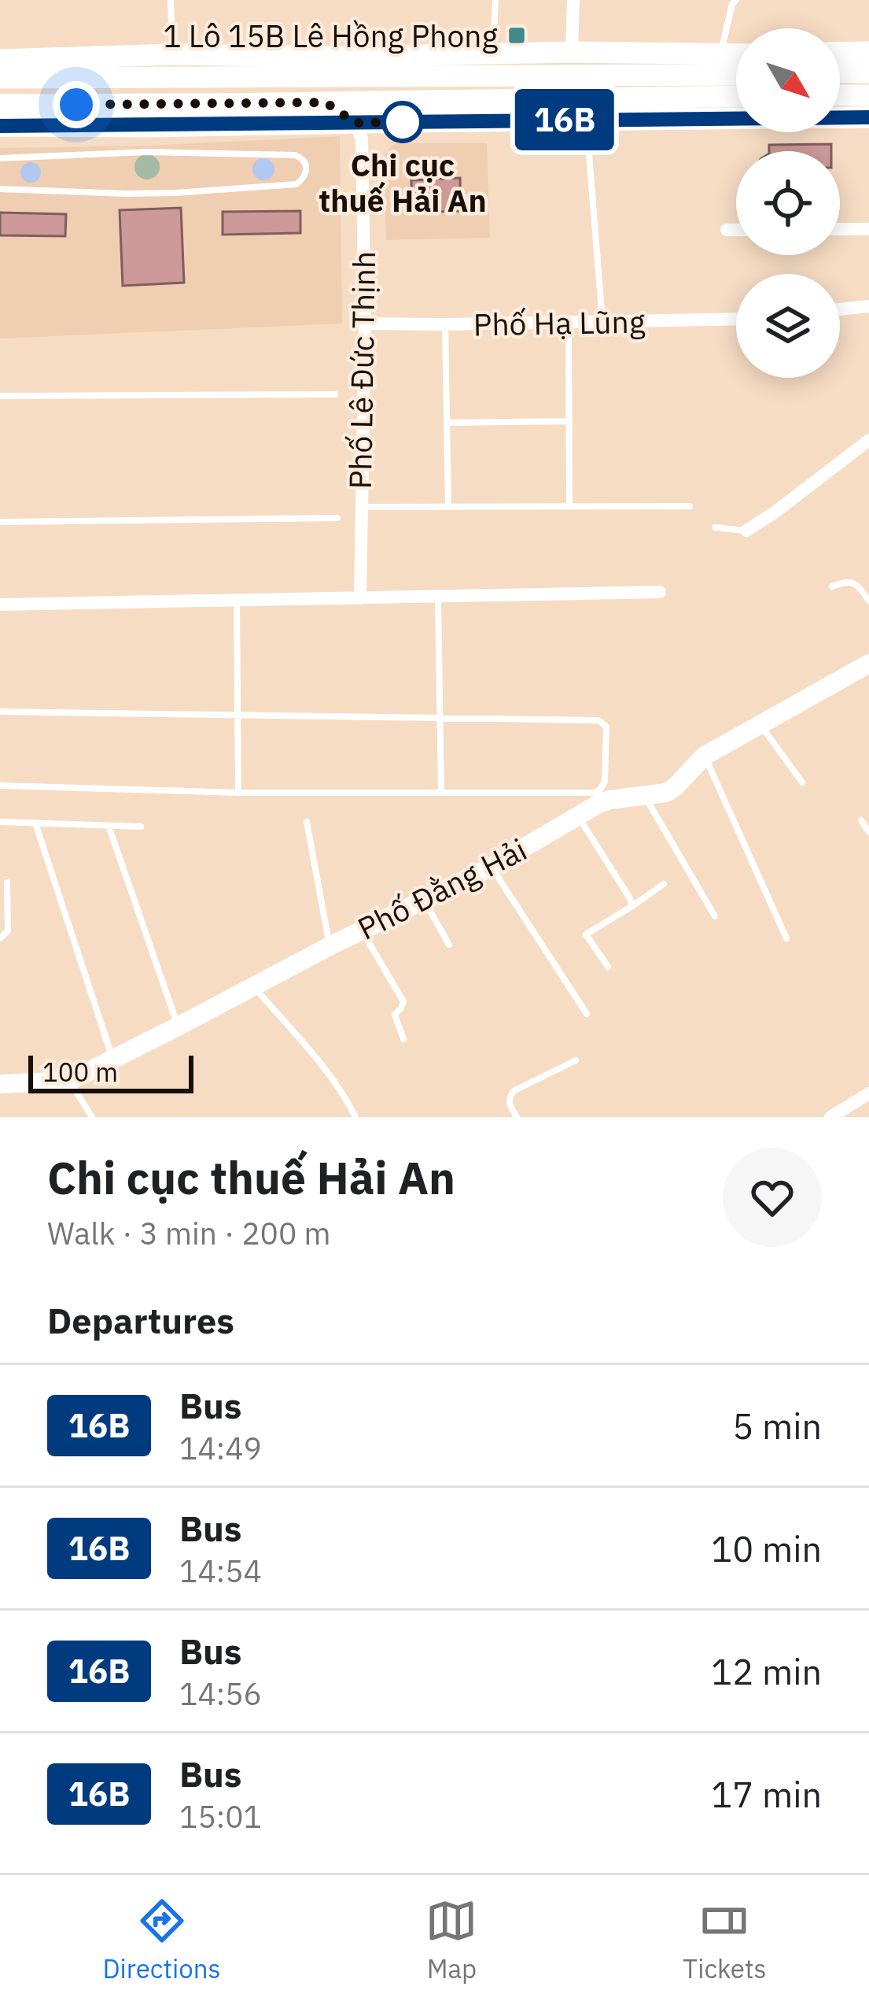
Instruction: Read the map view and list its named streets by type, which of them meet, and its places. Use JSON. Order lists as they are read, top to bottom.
{
  "streets": {
    "street": ["Phố Hạ Lũng", "Phố Lê Đức Thịnh", "Phố Đằng Hải"]
  },
  "crossings": [
    ["Phố Hạ Lũng", "Phố Lê Đức Thịnh"]
  ],
  "places": {
    "transit": ["1 Lô 15B Lê Hồng Phong"],
    "other": ["Chi cục thuế Hải An"]
  },
  "lines": ["bus line 16B"],
  "scale_bar": "100 m",
  "north": "bottom right",
  "page": {
    "on_map": "16B",
    "scale": "100 m",
    "heading": [
      ["Chi cục thuế Hải An", "Walk · 3 min · 200 m"],
      "Departures"
    ],
    "list": [
      {
        "mark": "16B",
        "name": "Bus",
        "note": "14:49",
        "value": "5 min"
      },
      {
        "mark": "16B",
        "name": "Bus",
        "note": "14:54",
        "value": "10 min"
      },
      {
        "mark": "16B",
        "name": "Bus",
        "note": "14:56",
        "value": "12 min"
      },
      {
        "mark": "16B",
        "name": "Bus",
        "note": "15:01",
        "value": "17 min"
      }
    ],
    "tabs": ["Directions", "Map", "Tickets"]
  }
}
